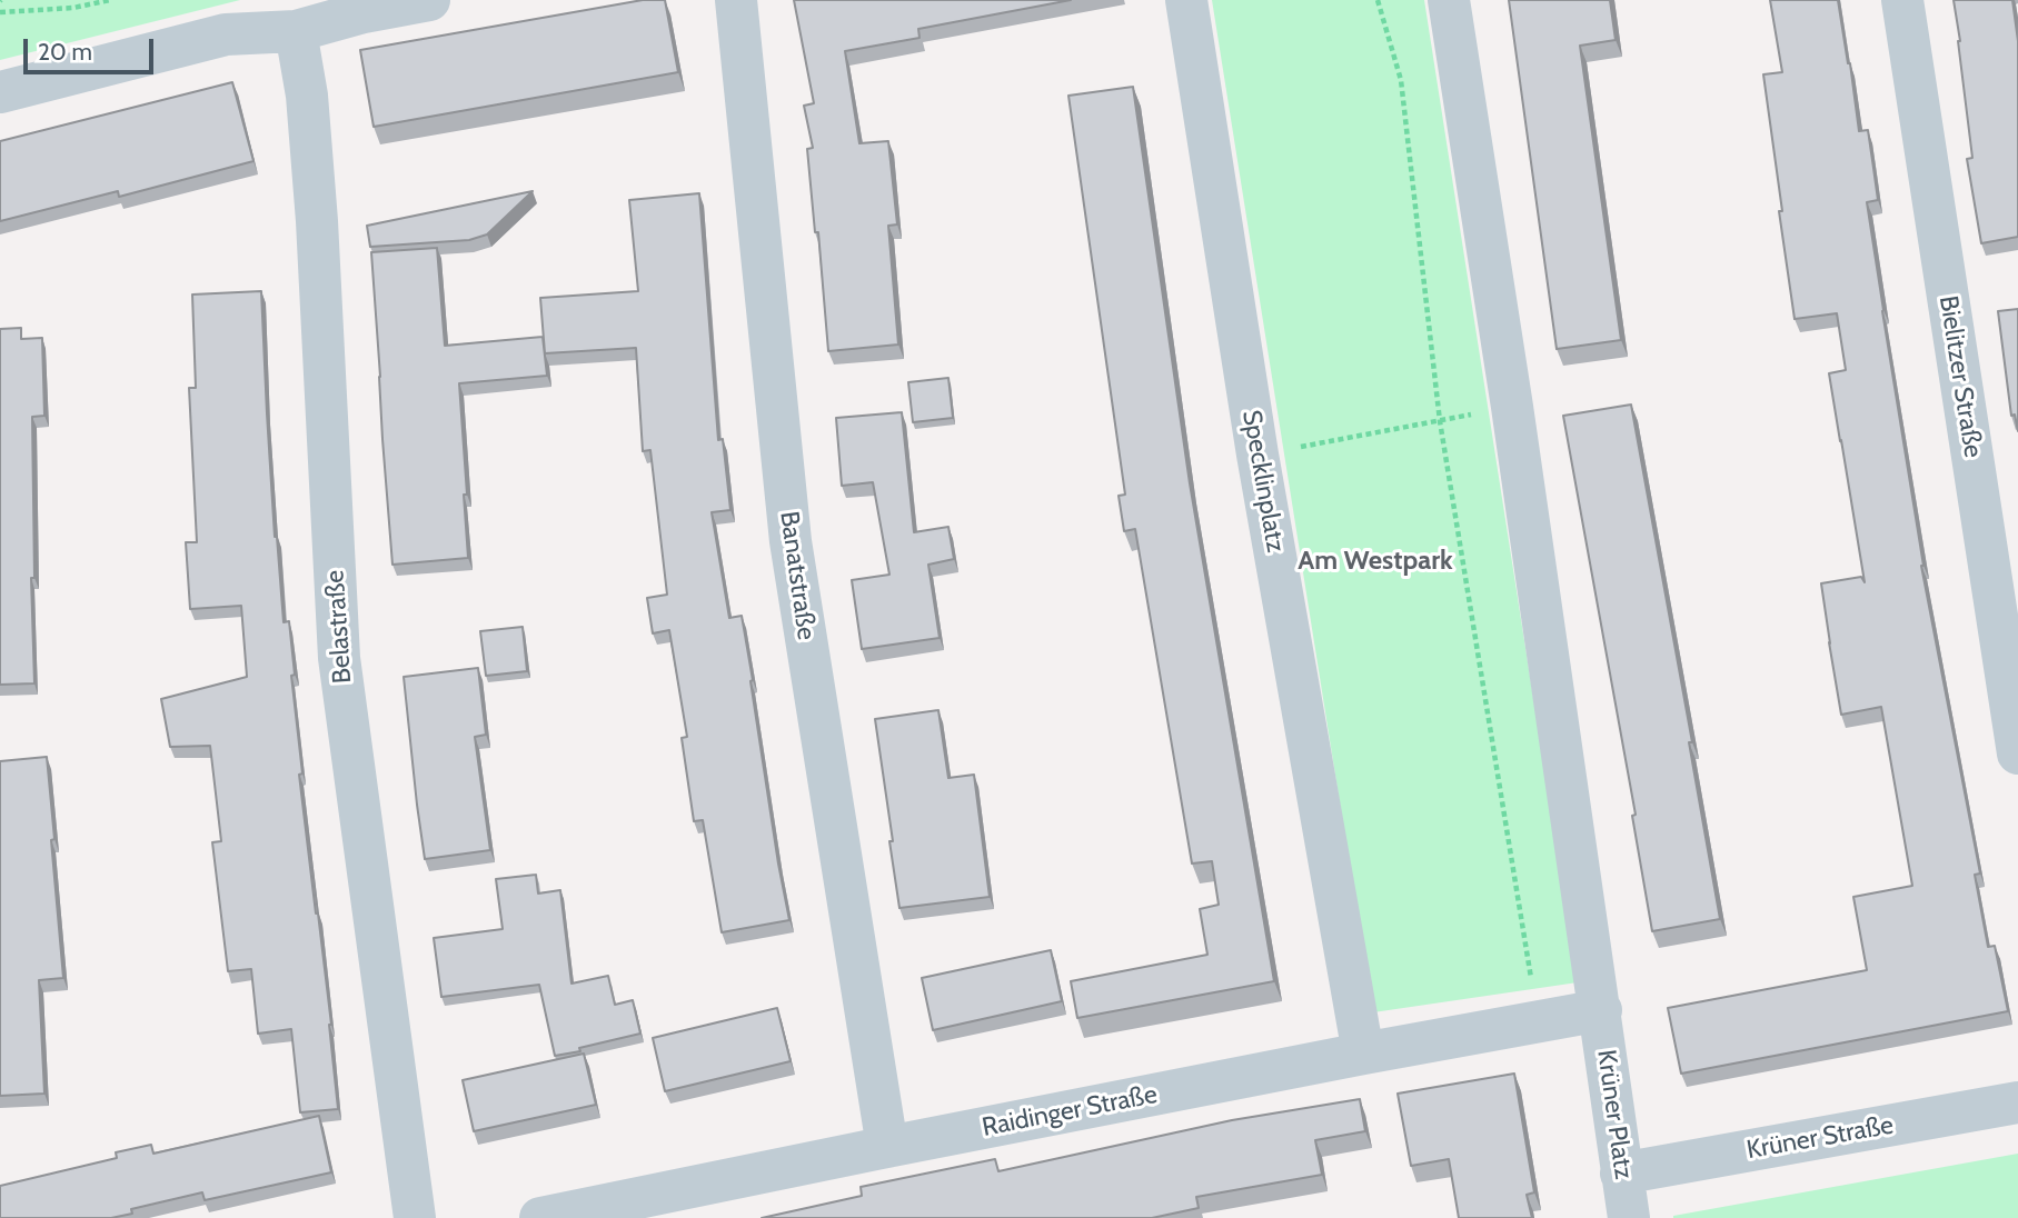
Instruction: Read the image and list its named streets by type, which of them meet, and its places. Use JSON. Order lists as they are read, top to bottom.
{
  "streets": {
    "street": [
      "Bielitzer Straße",
      "Specklinplatz",
      "Banatstraße",
      "Belastraße",
      "Raidinger Straße",
      "Krüner Platz",
      "Krüner Straße"
    ]
  },
  "crossings": [
    ["Specklinplatz", "Raidinger Straße"],
    ["Banatstraße", "Raidinger Straße"],
    ["Raidinger Straße", "Krüner Platz"],
    ["Krüner Platz", "Krüner Straße"]
  ],
  "districts": ["Am Westpark"],
  "scale_bar": "20 m"
}
